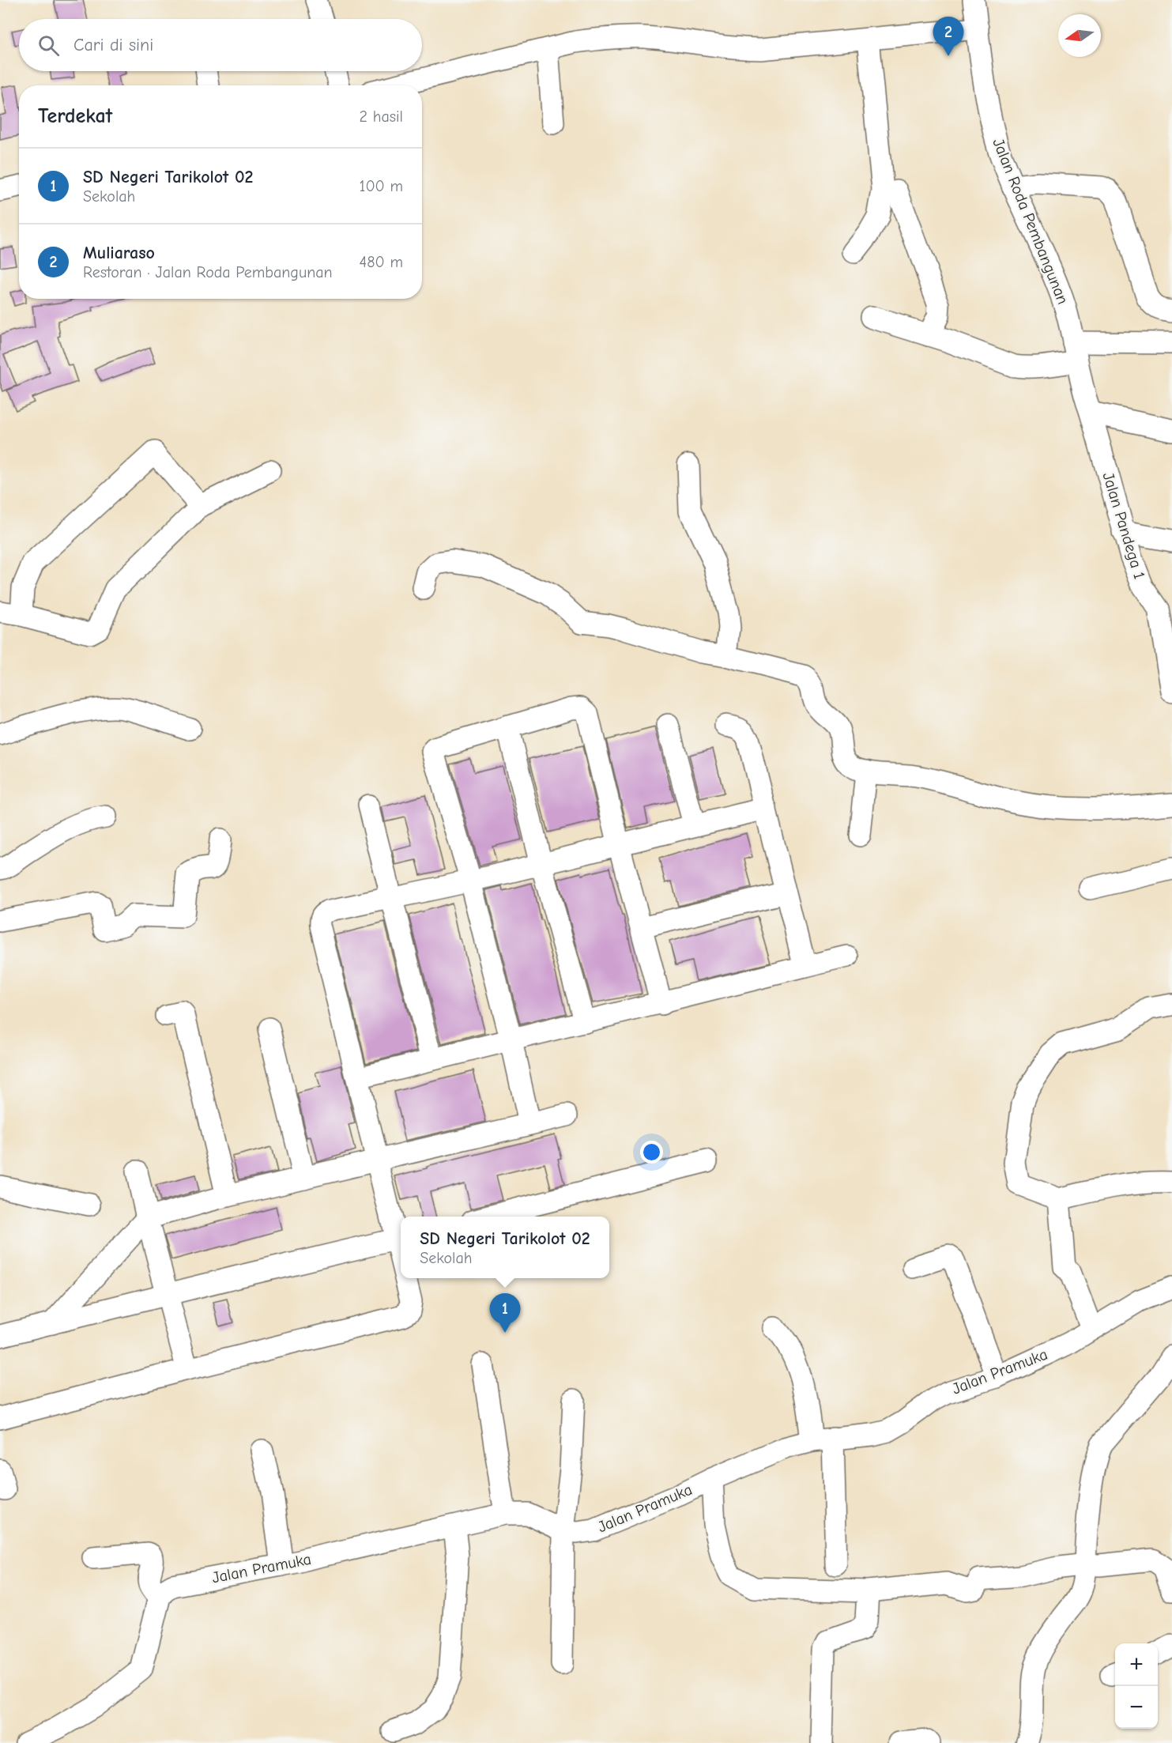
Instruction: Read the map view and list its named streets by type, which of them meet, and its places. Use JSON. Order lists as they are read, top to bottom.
{
  "streets": {
    "street": ["Jalan Roda Pembangunan", "Jalan Pandega 1", "Jalan Pramuka"]
  },
  "crossings": [
    ["Jalan Roda Pembangunan", "Jalan Pandega 1"]
  ],
  "north": "left",
  "page": {
    "pins": ["2", "1"],
    "search": "Cari di sini",
    "heading": ["Terdekat", "2 hasil"],
    "list": [
      {
        "mark": "1",
        "name": "SD Negeri Tarikolot 02",
        "note": "Sekolah",
        "value": "100 m"
      },
      {
        "mark": "2",
        "name": "Muliaraso",
        "note": "Restoran · Jalan Roda Pembangunan",
        "value": "480 m"
      }
    ],
    "popup": ["SD Negeri Tarikolot 02", "Sekolah"],
    "map_buttons": ["+", "−"]
  }
}
